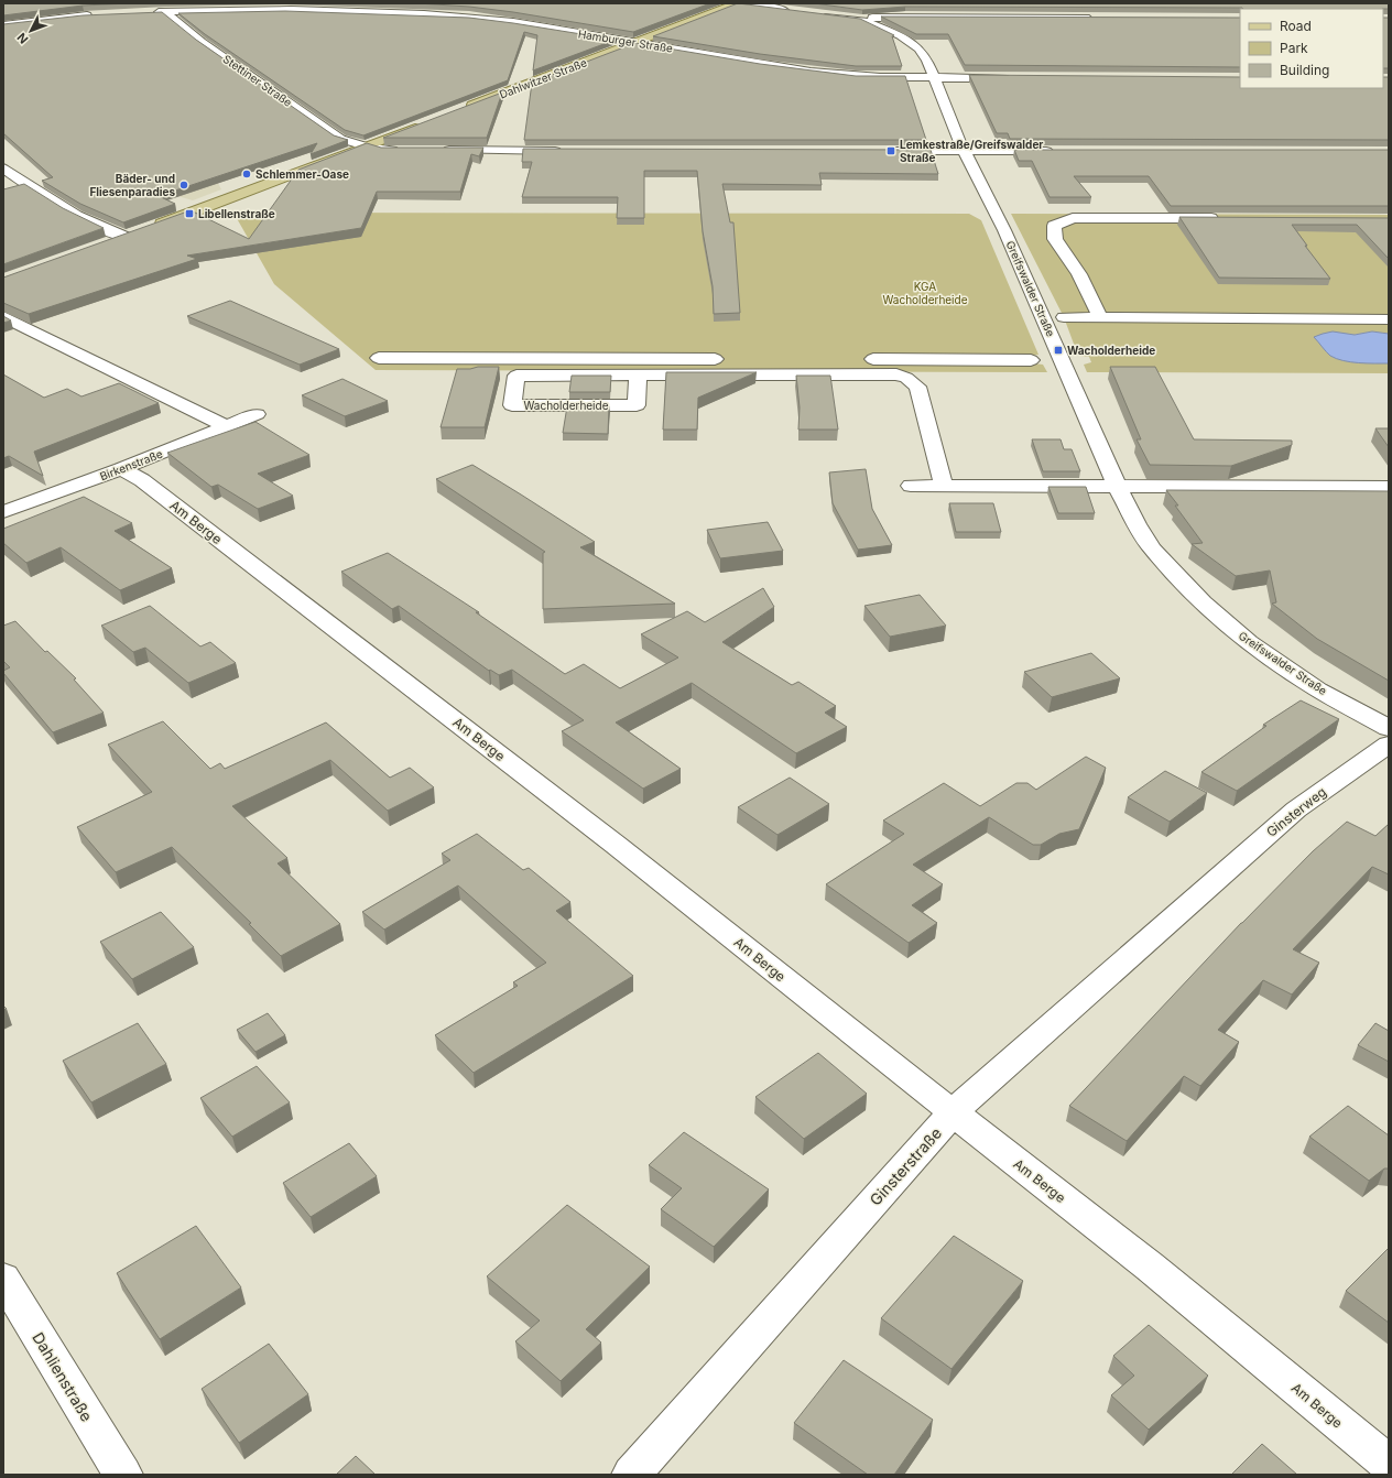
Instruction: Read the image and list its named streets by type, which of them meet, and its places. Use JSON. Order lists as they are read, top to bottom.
{
  "streets": {
    "main road": ["Dahlwitzer Straße"],
    "street": [
      "Hamburger Straße",
      "Stettiner Straße",
      "Greifswalder Straße",
      "Wacholderheide",
      "Birkenstraße",
      "Am Berge",
      "Ginsterweg",
      "Ginsterstraße",
      "Dahlienstraße"
    ]
  },
  "crossings": [
    ["Hamburger Straße", "Dahlwitzer Straße"],
    ["Hamburger Straße", "Stettiner Straße"],
    ["Hamburger Straße", "Greifswalder Straße"],
    ["Birkenstraße", "Am Berge"],
    ["Am Berge", "Ginsterstraße"],
    ["Ginsterweg", "Ginsterstraße"]
  ],
  "parks": ["KGA Wacholderheide"],
  "places": {
    "transit": ["Lemkestraße/Greifswalder Straße", "Libellenstraße", "Wacholderheide"],
    "other": ["Schlemmer-Oase", "Bäder- und Fliesenparadies"]
  },
  "legend": ["Road", "Park", "Building"],
  "north": "bottom left"
}
